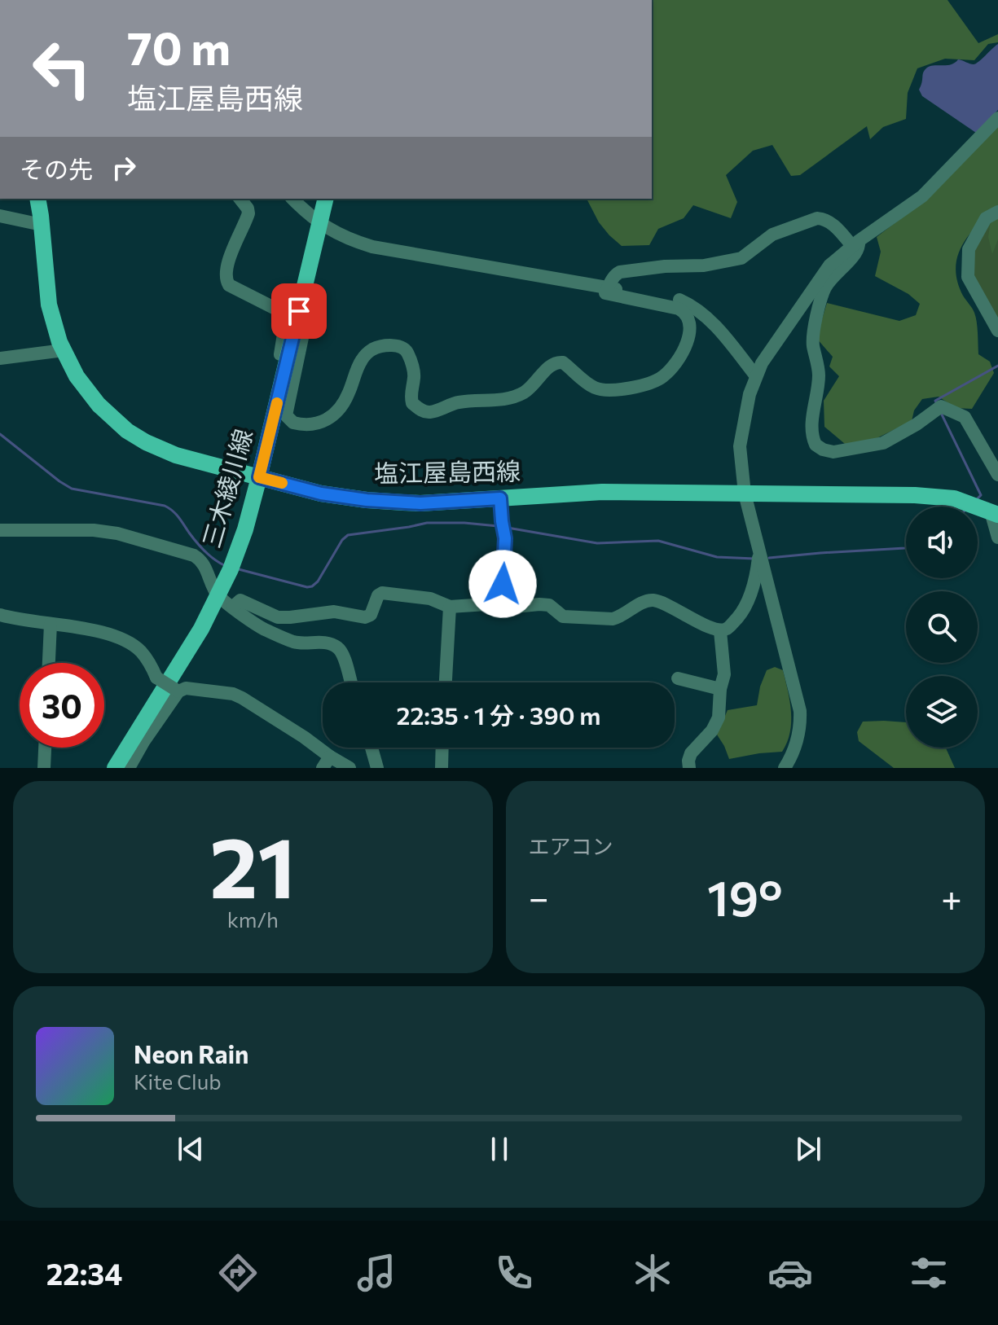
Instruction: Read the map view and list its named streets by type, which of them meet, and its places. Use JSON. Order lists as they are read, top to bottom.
{
  "streets": {
    "main road": ["塩江屋島西線", "三木綾川線"]
  },
  "crossings": [
    ["塩江屋島西線", "三木綾川線"]
  ],
  "page": {
    "turn": ["70 m", "塩江屋島西線"],
    "then": "その先",
    "limit": "30",
    "trip": "22:35 · 1 分 · 390 m",
    "tile": [
      ["21", "km/h"],
      "エアコン"
    ],
    "heat": ["−", "19°", "+"],
    "song": ["Neon Rain", "Kite Club"],
    "tabs": "22:34"
  }
}
